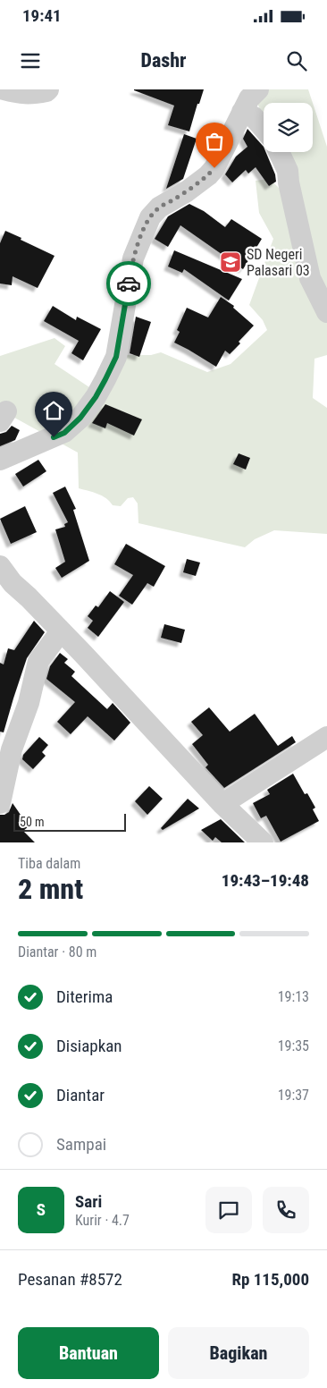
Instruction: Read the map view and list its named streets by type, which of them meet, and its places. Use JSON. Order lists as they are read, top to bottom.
{
  "places": {
    "school or university": ["SD Negeri Palasari 03"]
  },
  "scale_bar": "50 m",
  "page": {
    "status": "19:41",
    "header": "Dashr",
    "scale": "50 m",
    "heading": ["2 mnt", "Tiba dalam", "19:43–19:48"],
    "panel": [
      "Sari",
      "Kurir · 4.7",
      "Pesanan #8572",
      "Rp 115,000"
    ],
    "bar": "Diantar · 80 m",
    "list": [
      ["Diterima", "19:13"],
      ["Disiapkan", "19:35"],
      ["Diantar", "19:37"],
      "Sampai"
    ],
    "round": "S",
    "buttons": ["Bantuan", "Bagikan"]
  }
}
